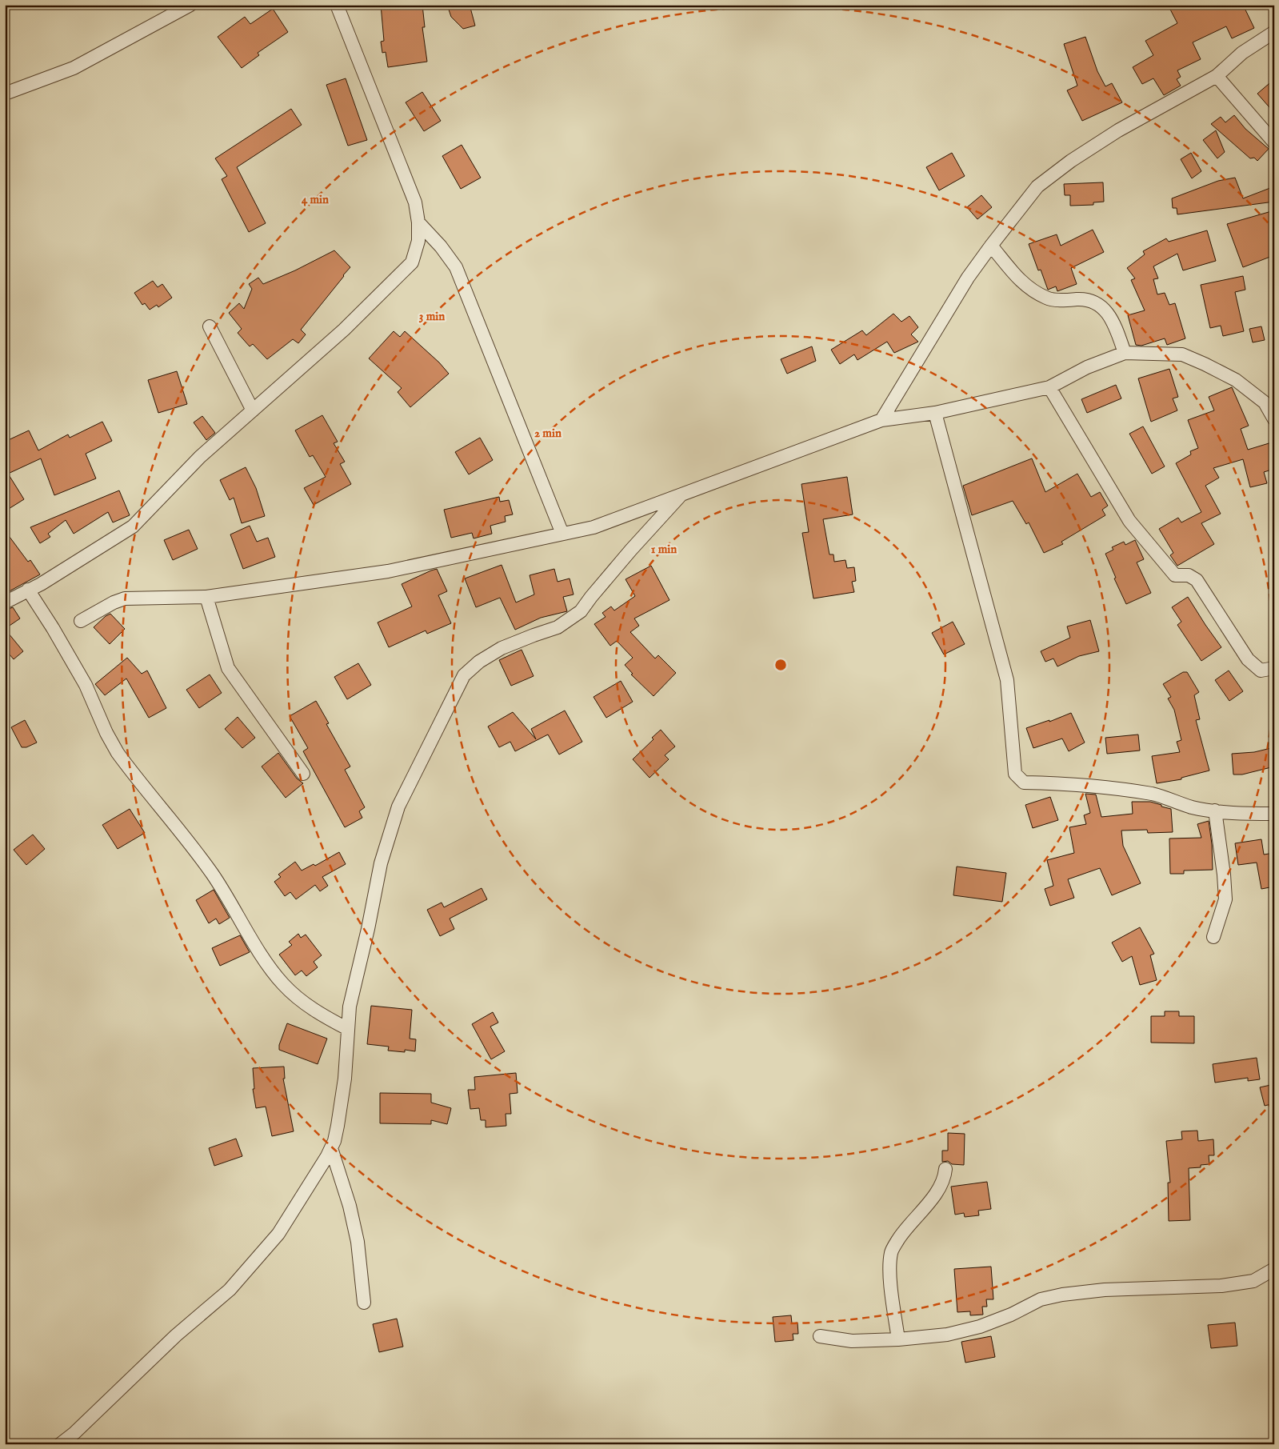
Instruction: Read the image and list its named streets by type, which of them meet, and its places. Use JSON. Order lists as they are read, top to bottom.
{
  "rings": [
    "4 min",
    "3 min",
    "2 min",
    "1 min"
  ]
}
